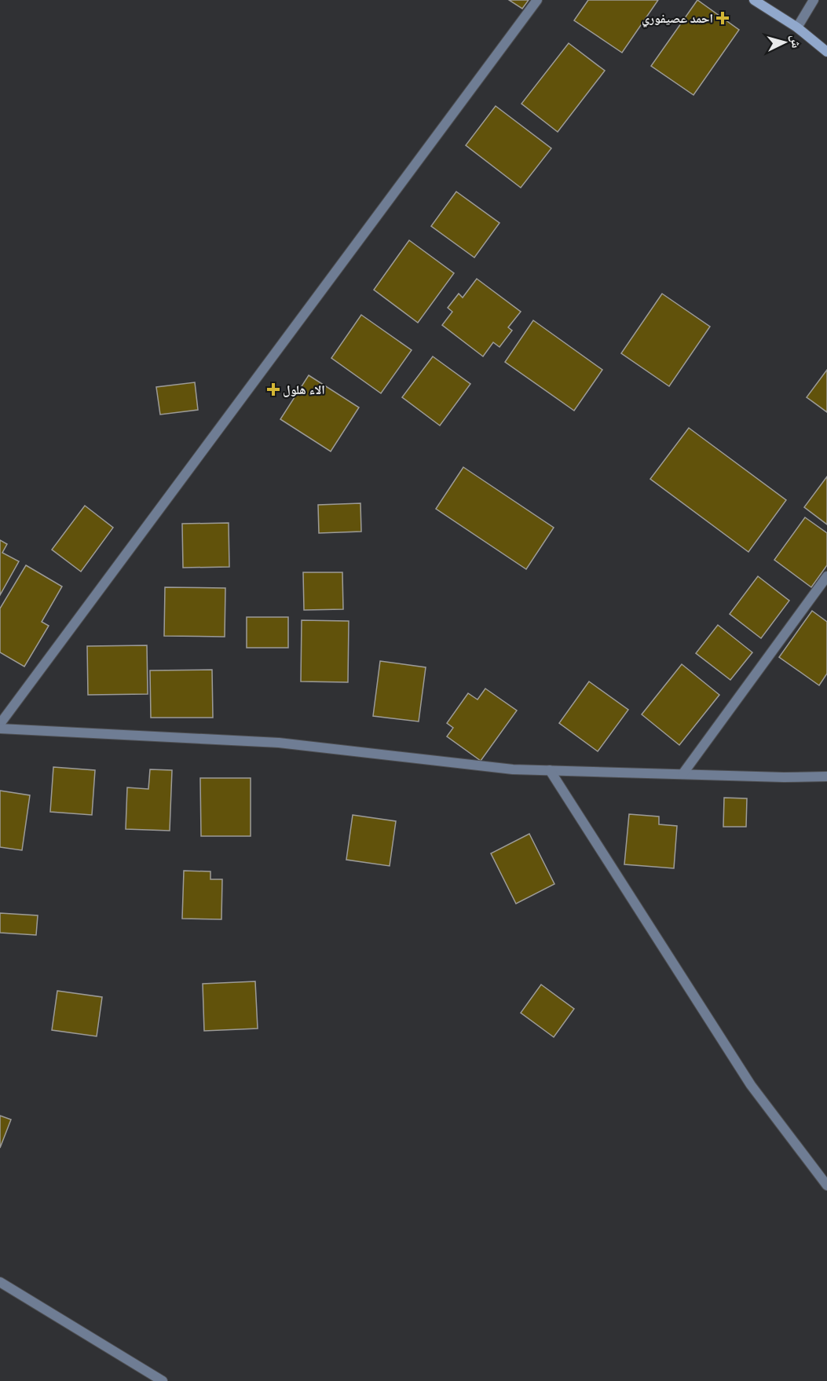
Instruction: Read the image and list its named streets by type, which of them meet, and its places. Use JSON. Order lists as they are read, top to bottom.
{
  "places": {
    "health": ["احمد عصيفوري", "الاء هلول"]
  },
  "north": "right"
}
